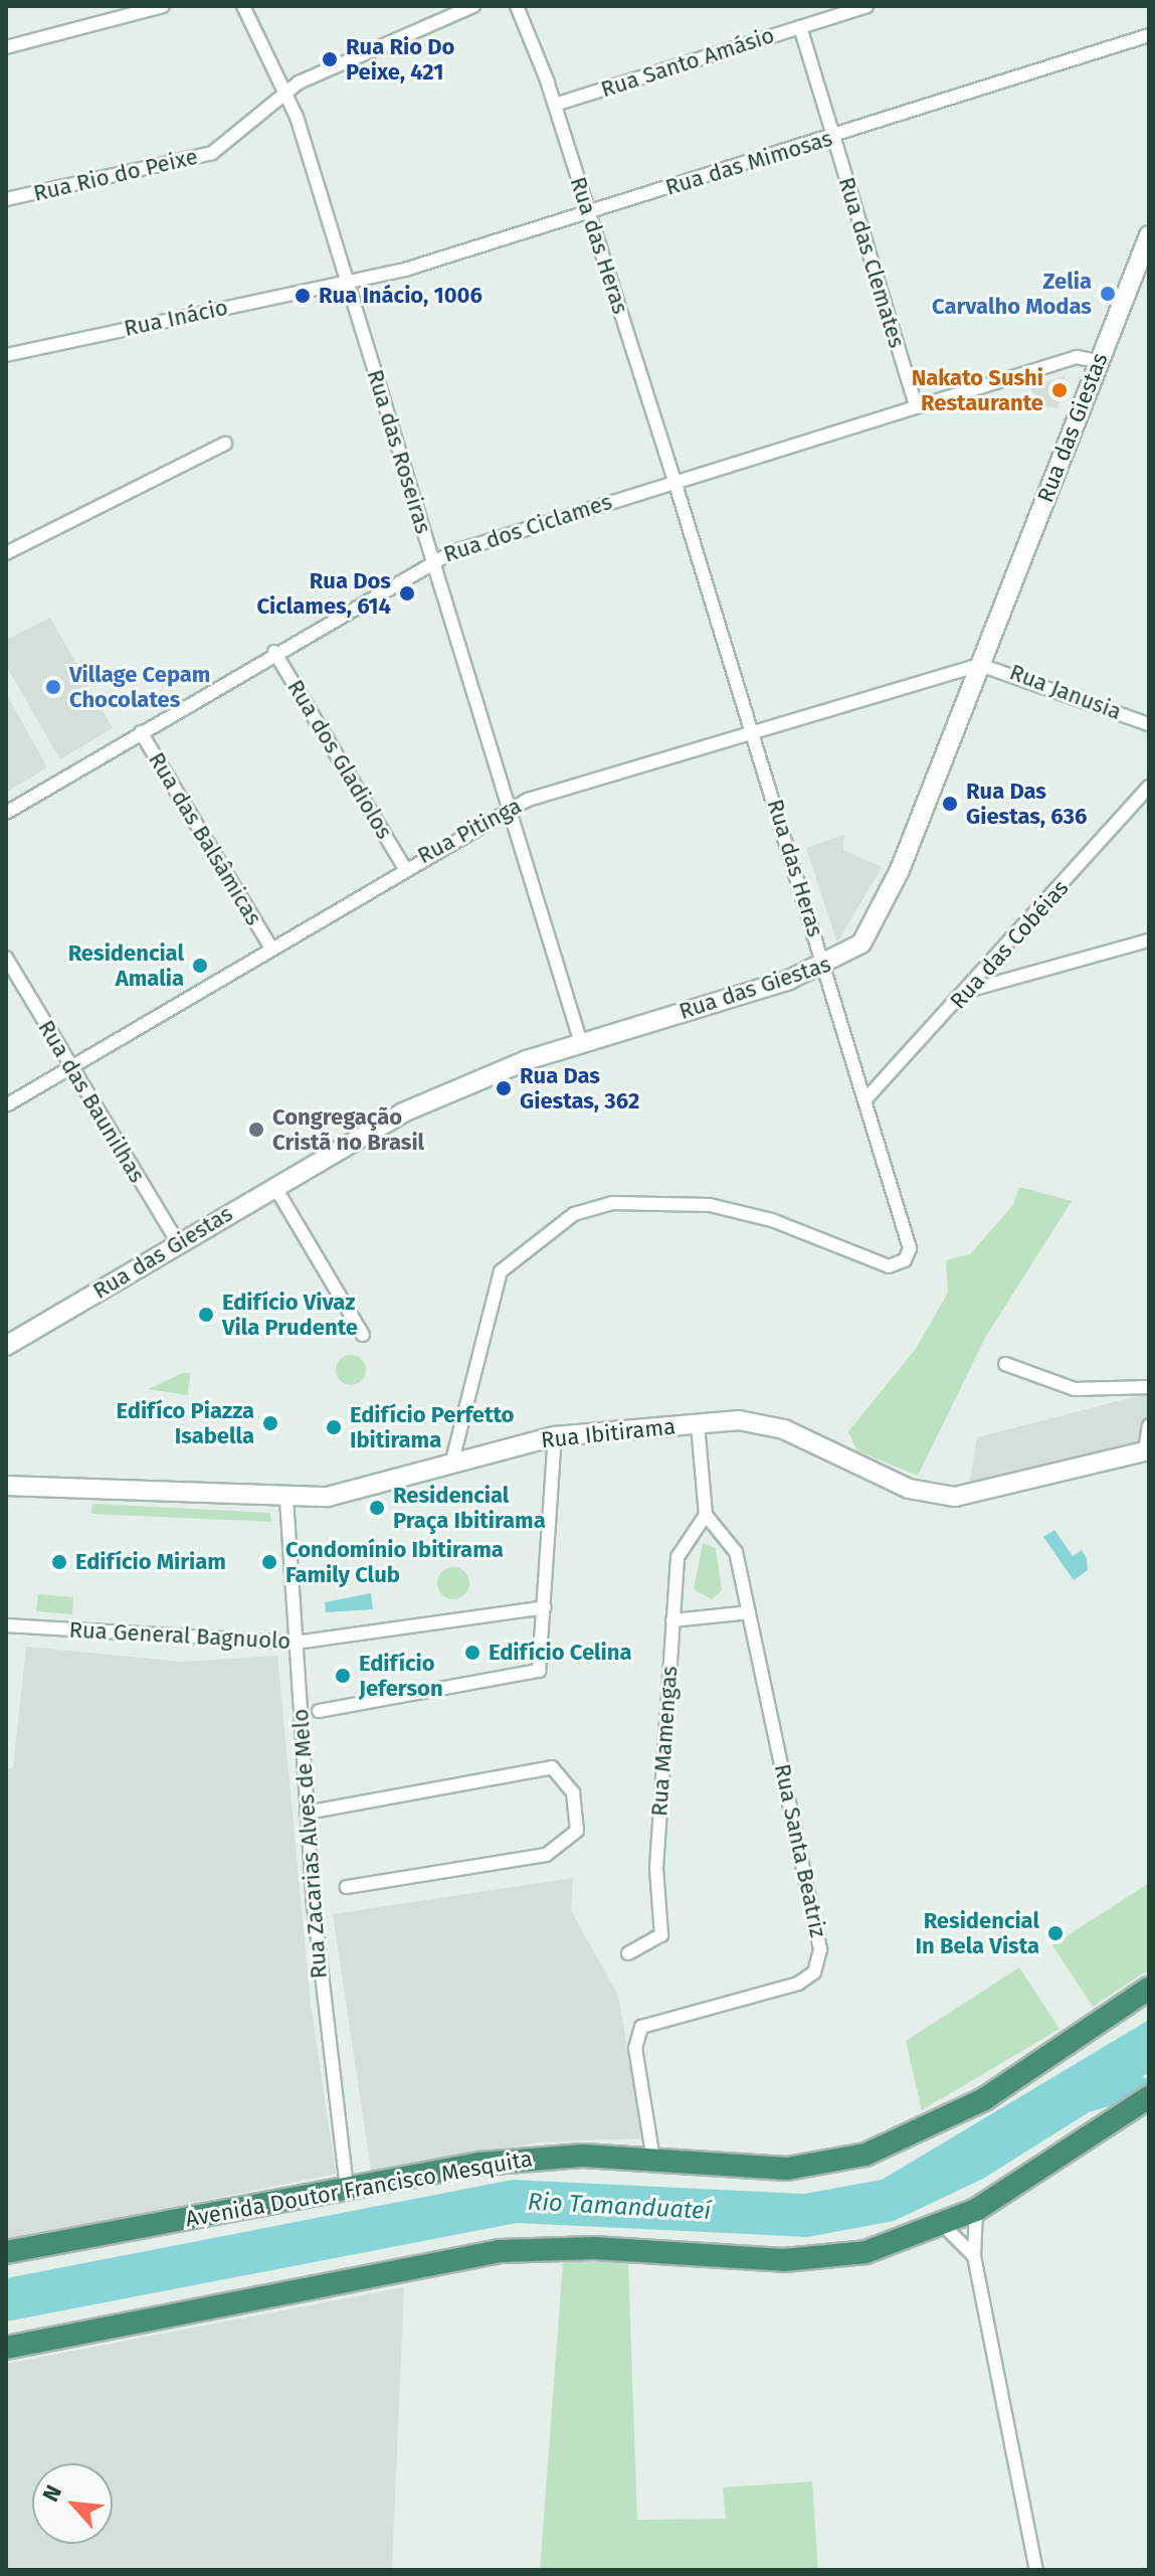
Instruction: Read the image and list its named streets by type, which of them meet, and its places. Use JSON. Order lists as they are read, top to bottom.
{
  "streets": {
    "highway": ["Avenida Doutor Francisco Mesquita"],
    "main road": ["Rua das Giestas", "Rua Ibitirama"],
    "street": [
      "Rua Santo Amásio",
      "Rua das Mimosas",
      "Rua Rio do Peixe",
      "Rua das Heras",
      "Rua das Clemates",
      "Rua Inácio",
      "Rua das Roseiras",
      "Rua dos Ciclames",
      "Rua Janusia",
      "Rua dos Gladiolos",
      "Rua Pitinga",
      "Rua das Balsâmicas",
      "Rua das Cobéias",
      "Rua das Baunilhas",
      "Rua General Bagnuolo",
      "Rua Mamengas",
      "Rua Zacarias Alves de Melo",
      "Rua Santa Beatriz"
    ]
  },
  "crossings": [
    ["Rua Santo Amásio", "Rua das Heras"],
    ["Rua Santo Amásio", "Rua das Clemates"],
    ["Rua das Mimosas", "Rua das Heras"],
    ["Rua das Mimosas", "Rua das Clemates"],
    ["Rua das Mimosas", "Rua Inácio"],
    ["Rua das Mimosas", "Rua das Roseiras"],
    ["Rua Rio do Peixe", "Rua das Roseiras"],
    ["Rua das Heras", "Rua das Giestas"],
    ["Rua das Heras", "Rua dos Ciclames"],
    ["Rua das Heras", "Rua Pitinga"],
    ["Rua das Heras", "Rua das Cobéias"],
    ["Rua das Heras", "Rua Ibitirama"],
    ["Rua das Clemates", "Rua dos Ciclames"],
    ["Rua Inácio", "Rua das Roseiras"],
    ["Rua das Giestas", "Rua das Roseiras"],
    ["Rua das Giestas", "Rua dos Ciclames"],
    ["Rua das Giestas", "Rua Janusia"],
    ["Rua das Giestas", "Rua Pitinga"],
    ["Rua das Giestas", "Rua das Baunilhas"],
    ["Rua das Roseiras", "Rua dos Ciclames"],
    ["Rua das Roseiras", "Rua Pitinga"],
    ["Rua dos Ciclames", "Rua dos Gladiolos"],
    ["Rua dos Ciclames", "Rua das Balsâmicas"],
    ["Rua Janusia", "Rua Pitinga"],
    ["Rua dos Gladiolos", "Rua Pitinga"],
    ["Rua Pitinga", "Rua das Balsâmicas"],
    ["Rua Pitinga", "Rua das Baunilhas"],
    ["Rua Ibitirama", "Rua Zacarias Alves de Melo"],
    ["Rua General Bagnuolo", "Rua Zacarias Alves de Melo"],
    ["Rua Mamengas", "Rua Santa Beatriz"],
    ["Rua Zacarias Alves de Melo", "Avenida Doutor Francisco Mesquita"],
    ["Rua Santa Beatriz", "Avenida Doutor Francisco Mesquita"]
  ],
  "water": ["Rio Tamanduateí"],
  "places": [
    "Rua Rio Do Peixe, 421",
    "Zelia Carvalho Modas",
    "Rua Inácio, 1006",
    "Nakato Sushi Restaurante",
    "Rua Dos Ciclames, 614",
    "Village Cepam Chocolates",
    "Rua Das Giestas, 636",
    "Residencial Amalia",
    "Rua Das Giestas, 362",
    "Congregação Cristã no Brasil",
    "Edifício Vivaz Vila Prudente",
    "Edifíco Piazza Isabella",
    "Edifício Perfetto Ibitirama",
    "Residencial Praça Ibitirama",
    "Edifício Miriam",
    "Condomínio Ibitirama Family Club",
    "Edifício Celina",
    "Edifício Jeferson",
    "Residencial In Bela Vista"
  ],
  "north": "top left"
}
